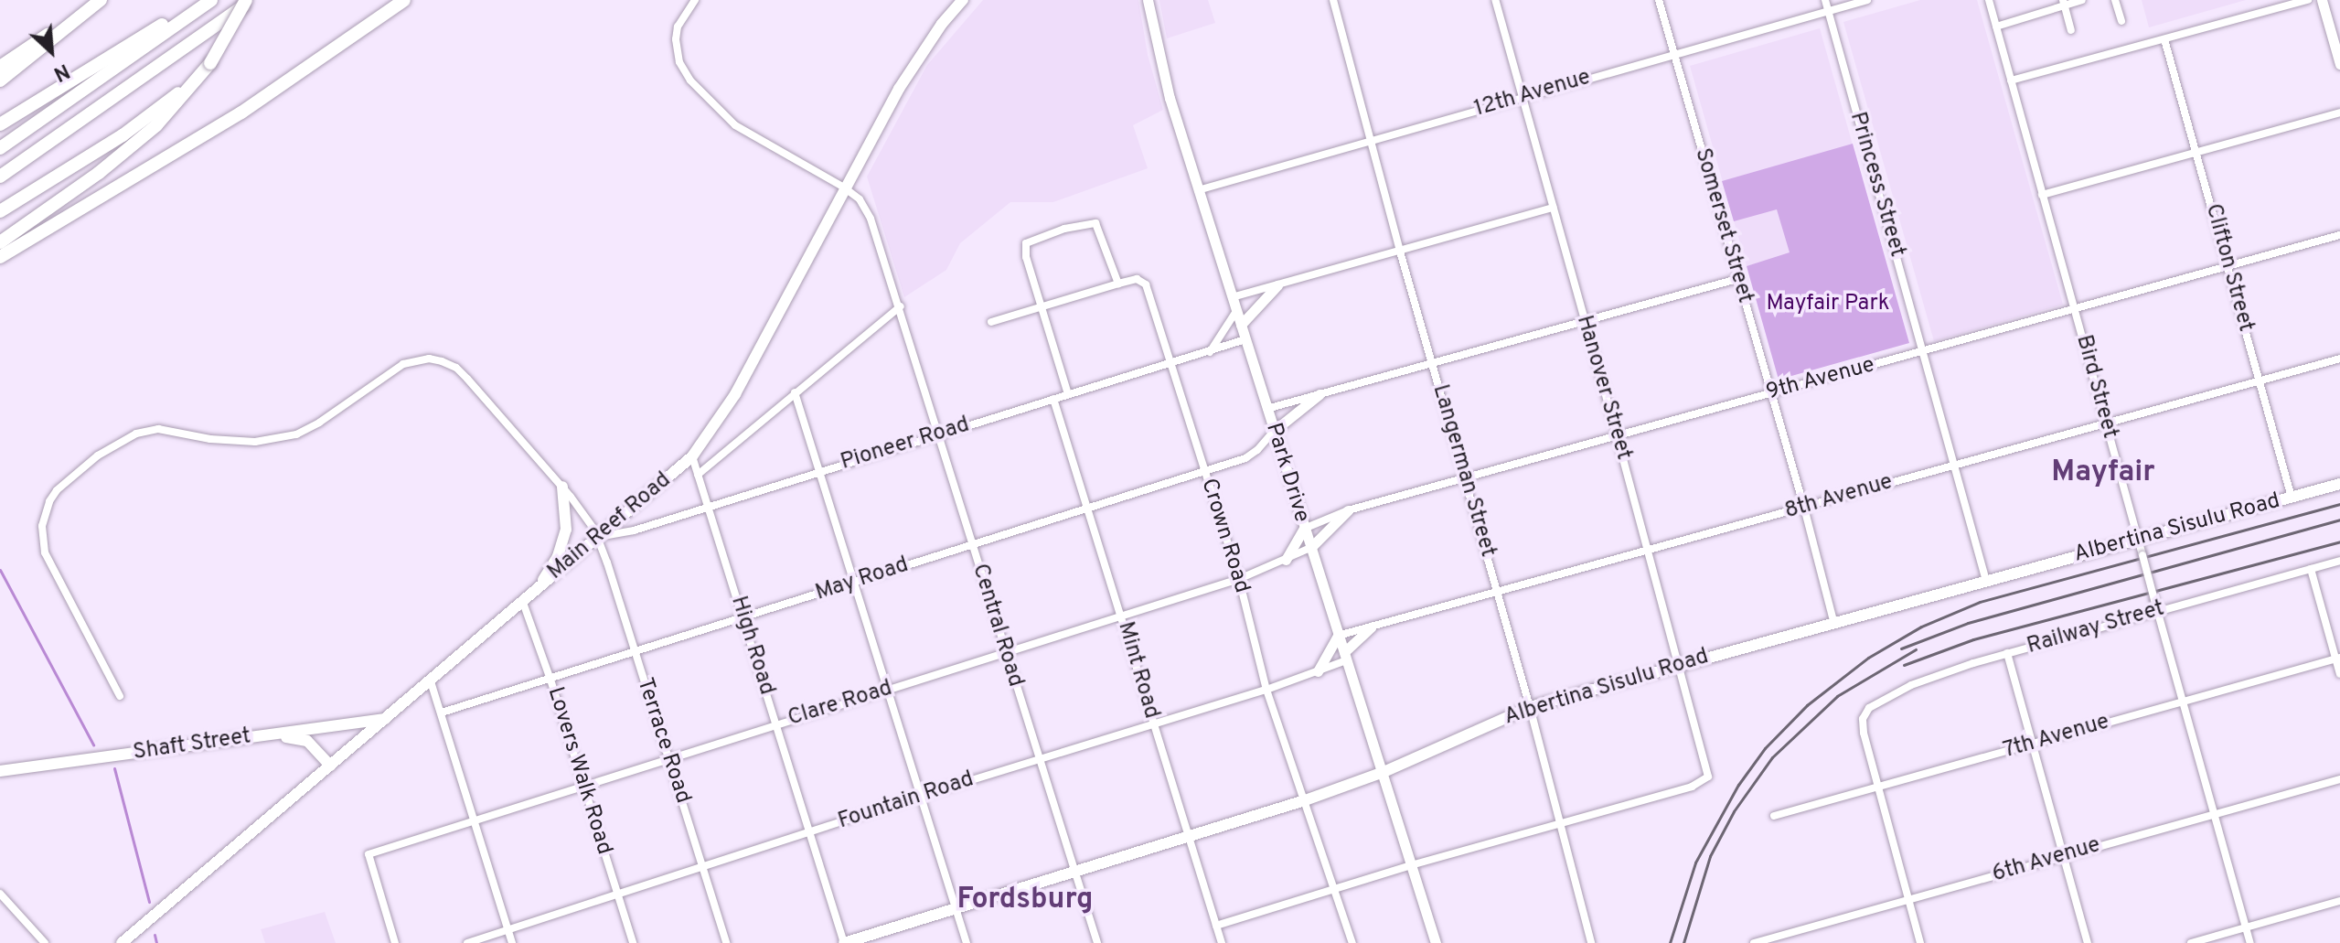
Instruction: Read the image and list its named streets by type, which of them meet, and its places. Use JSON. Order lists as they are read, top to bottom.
{
  "streets": {
    "main road": ["Main Reef Road", "Albertina Sisulu Road", "Shaft Street"],
    "street": [
      "12th Avenue",
      "Princess Street",
      "Somerset Street",
      "Clifton Street",
      "9th Avenue",
      "Bird Street",
      "Hanover Street",
      "Pioneer Road",
      "Langerman Street",
      "Park Drive",
      "8th Avenue",
      "Crown Road",
      "May Road",
      "Central Road",
      "Railway Street",
      "High Road",
      "Mint Road",
      "Clare Road",
      "7th Avenue",
      "Terrace Road",
      "Lovers Walk Road",
      "Fountain Road",
      "6th Avenue"
    ]
  },
  "crossings": [
    ["12th Avenue", "Princess Street"],
    ["12th Avenue", "Somerset Street"],
    ["12th Avenue", "Hanover Street"],
    ["12th Avenue", "Langerman Street"],
    ["12th Avenue", "Park Drive"],
    ["Princess Street", "9th Avenue"],
    ["Princess Street", "8th Avenue"],
    ["Princess Street", "Albertina Sisulu Road"],
    ["Somerset Street", "9th Avenue"],
    ["Somerset Street", "8th Avenue"],
    ["Somerset Street", "Albertina Sisulu Road"],
    ["Clifton Street", "9th Avenue"],
    ["Clifton Street", "8th Avenue"],
    ["Clifton Street", "Albertina Sisulu Road"],
    ["9th Avenue", "Bird Street"],
    ["9th Avenue", "Hanover Street"],
    ["9th Avenue", "Langerman Street"],
    ["9th Avenue", "Park Drive"],
    ["Bird Street", "8th Avenue"],
    ["Bird Street", "Albertina Sisulu Road"],
    ["Bird Street", "Railway Street"],
    ["Bird Street", "7th Avenue"],
    ["Bird Street", "6th Avenue"],
    ["Hanover Street", "Langerman Street"],
    ["Hanover Street", "8th Avenue"],
    ["Hanover Street", "Albertina Sisulu Road"],
    ["Pioneer Road", "Park Drive"],
    ["Pioneer Road", "Main Reef Road"],
    ["Pioneer Road", "Crown Road"],
    ["Pioneer Road", "Central Road"],
    ["Pioneer Road", "High Road"],
    ["Pioneer Road", "Mint Road"],
    ["Pioneer Road", "Terrace Road"],
    ["Langerman Street", "8th Avenue"],
    ["Langerman Street", "Albertina Sisulu Road"],
    ["Park Drive", "8th Avenue"],
    ["Park Drive", "Albertina Sisulu Road"],
    ["Park Drive", "May Road"],
    ["Park Drive", "Clare Road"],
    ["Park Drive", "Fountain Road"],
    ["Main Reef Road", "Central Road"],
    ["Main Reef Road", "High Road"],
    ["Main Reef Road", "Terrace Road"],
    ["Main Reef Road", "Shaft Street"],
    ["Main Reef Road", "Lovers Walk Road"],
    ["Albertina Sisulu Road", "Crown Road"],
    ["Albertina Sisulu Road", "Central Road"],
    ["Albertina Sisulu Road", "High Road"],
    ["Albertina Sisulu Road", "Mint Road"],
    ["Crown Road", "May Road"],
    ["Crown Road", "Clare Road"],
    ["Crown Road", "Fountain Road"],
    ["May Road", "Central Road"],
    ["May Road", "High Road"],
    ["May Road", "Mint Road"],
    ["May Road", "Terrace Road"],
    ["May Road", "Lovers Walk Road"],
    ["Central Road", "Clare Road"],
    ["Central Road", "Fountain Road"],
    ["Railway Street", "7th Avenue"],
    ["High Road", "Clare Road"],
    ["High Road", "Fountain Road"],
    ["Mint Road", "Clare Road"],
    ["Mint Road", "Fountain Road"],
    ["Clare Road", "Terrace Road"],
    ["Clare Road", "Lovers Walk Road"],
    ["Terrace Road", "Fountain Road"],
    ["Lovers Walk Road", "Fountain Road"]
  ],
  "districts": ["Mayfair", "Fordsburg"],
  "parks": ["Mayfair Park"],
  "north": "bottom right"
}
